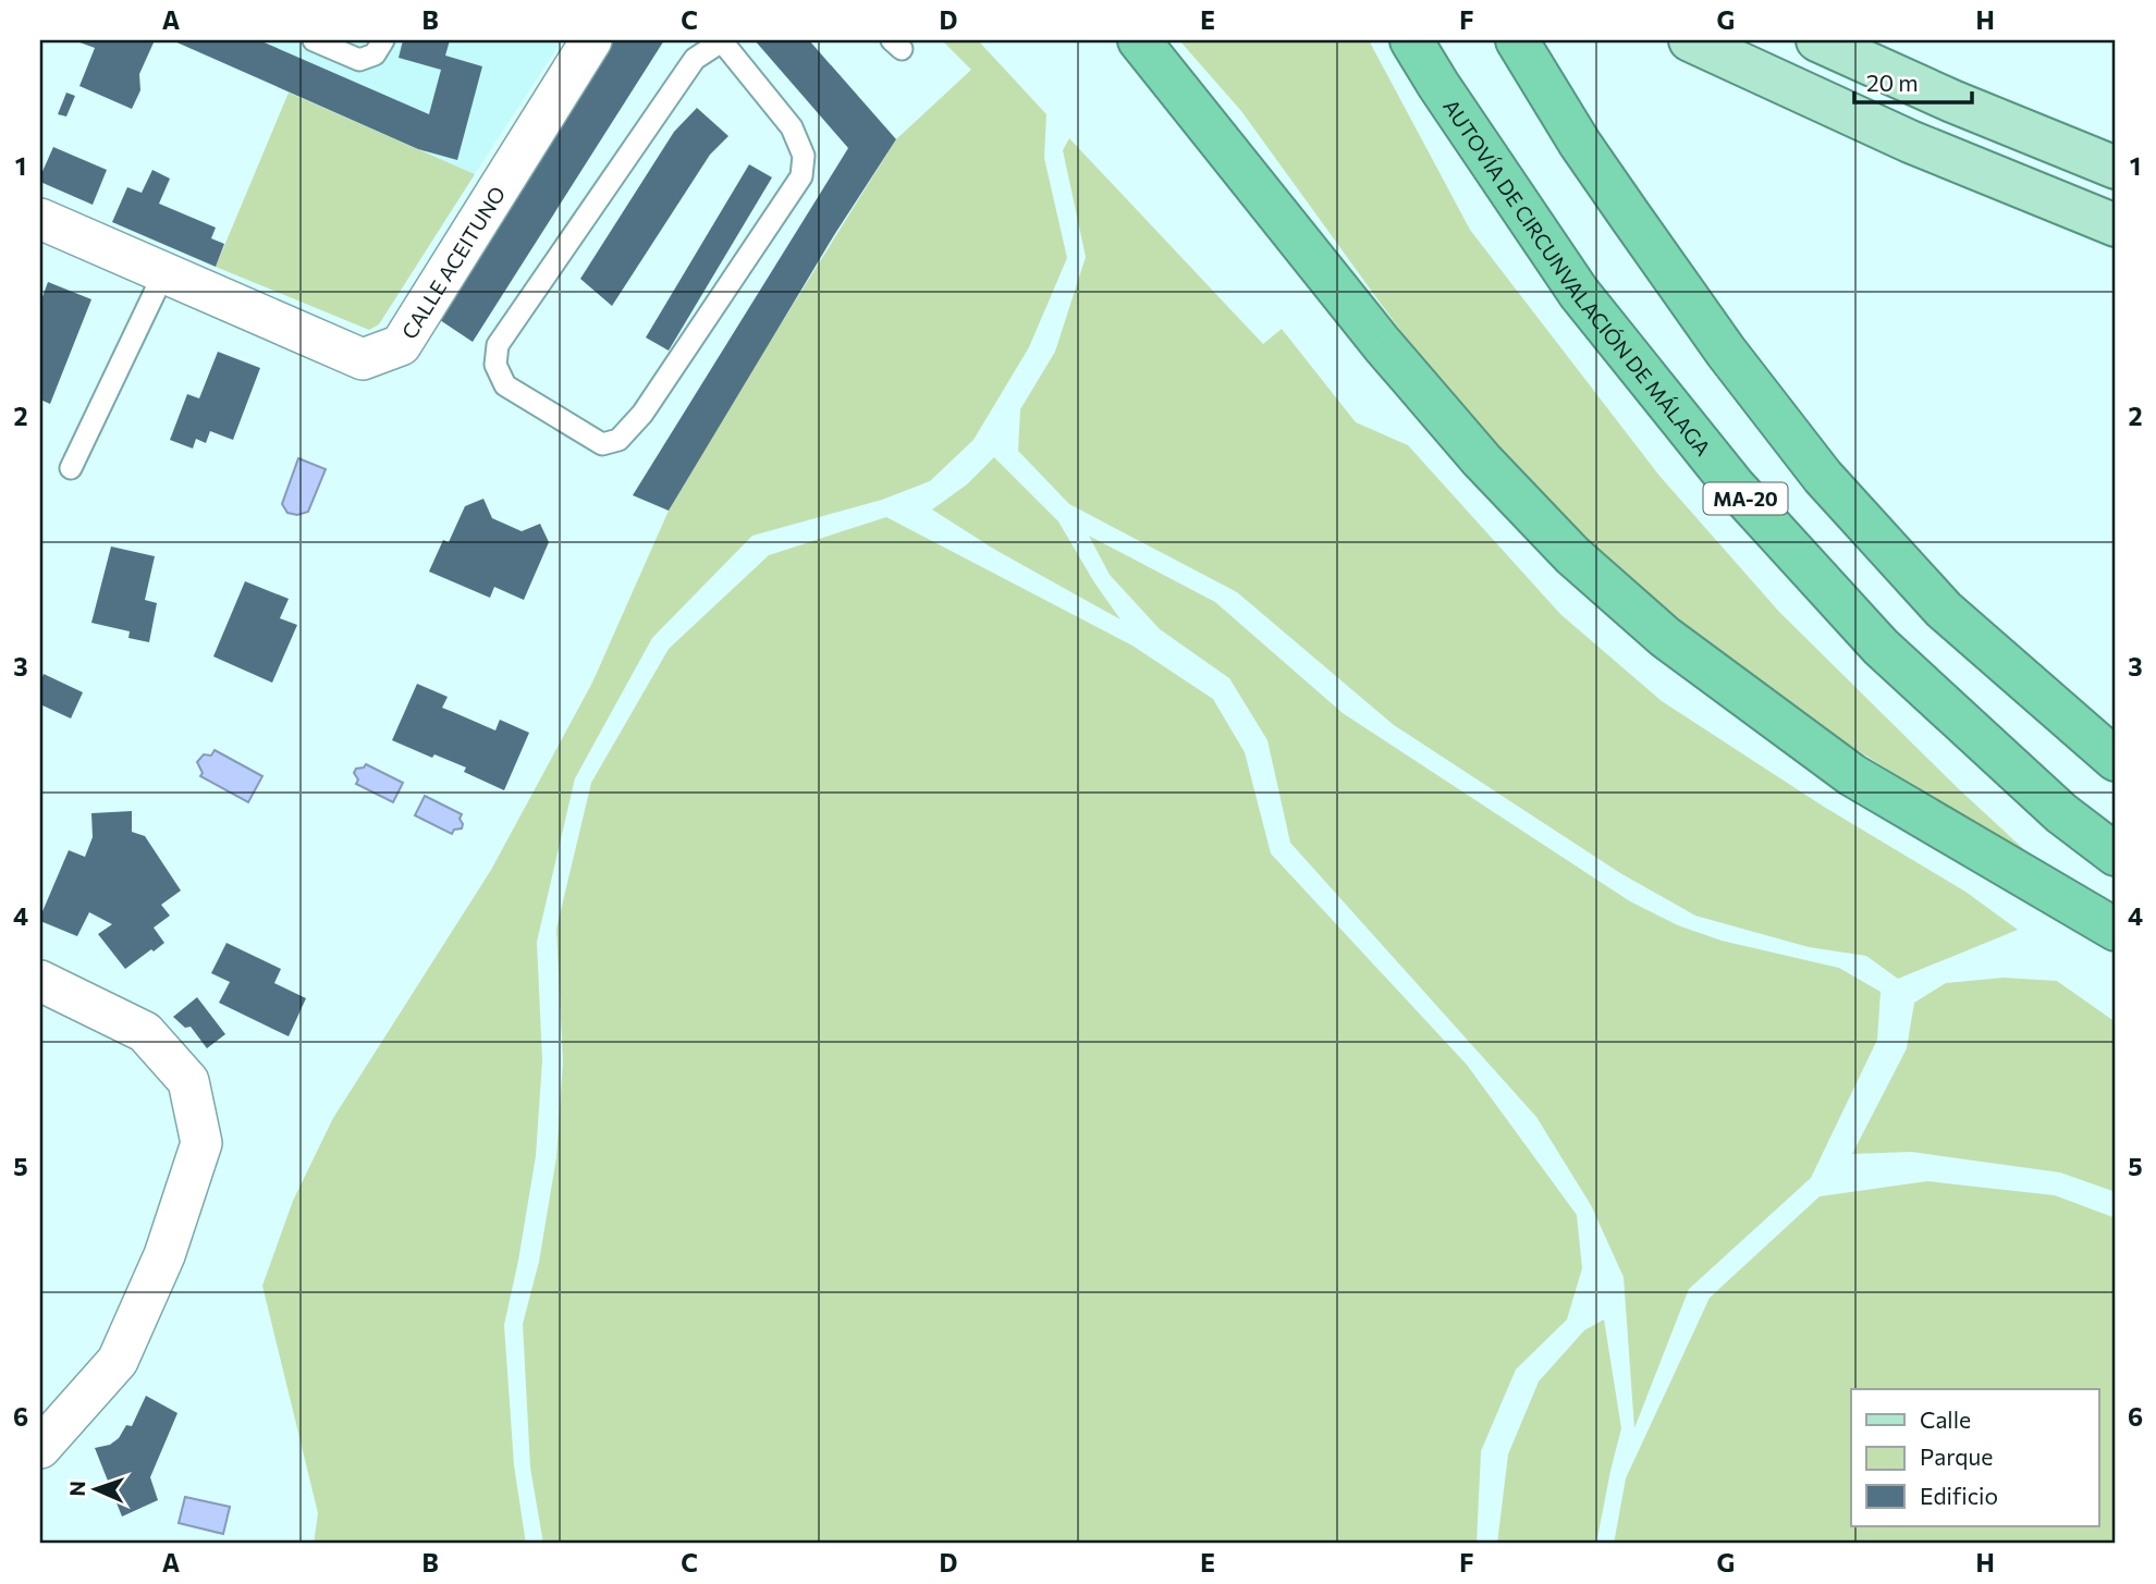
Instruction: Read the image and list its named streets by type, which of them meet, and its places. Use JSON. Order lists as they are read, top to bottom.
{
  "streets": {
    "highway": ["AUTOVÍA DE CIRCUNVALACIÓN DE MÁLAGA", "MA-20"],
    "street": ["CALLE ACEITUNO"]
  },
  "legend": ["Calle", "Parque", "Edificio"],
  "scale_bar": "20 m",
  "north": "left",
  "grid": {
    "columns": [
      "A",
      "B",
      "C",
      "D",
      "E",
      "F",
      "G",
      "H"
    ],
    "rows": [
      "1",
      "2",
      "3",
      "4",
      "5",
      "6"
    ]
  }
}
